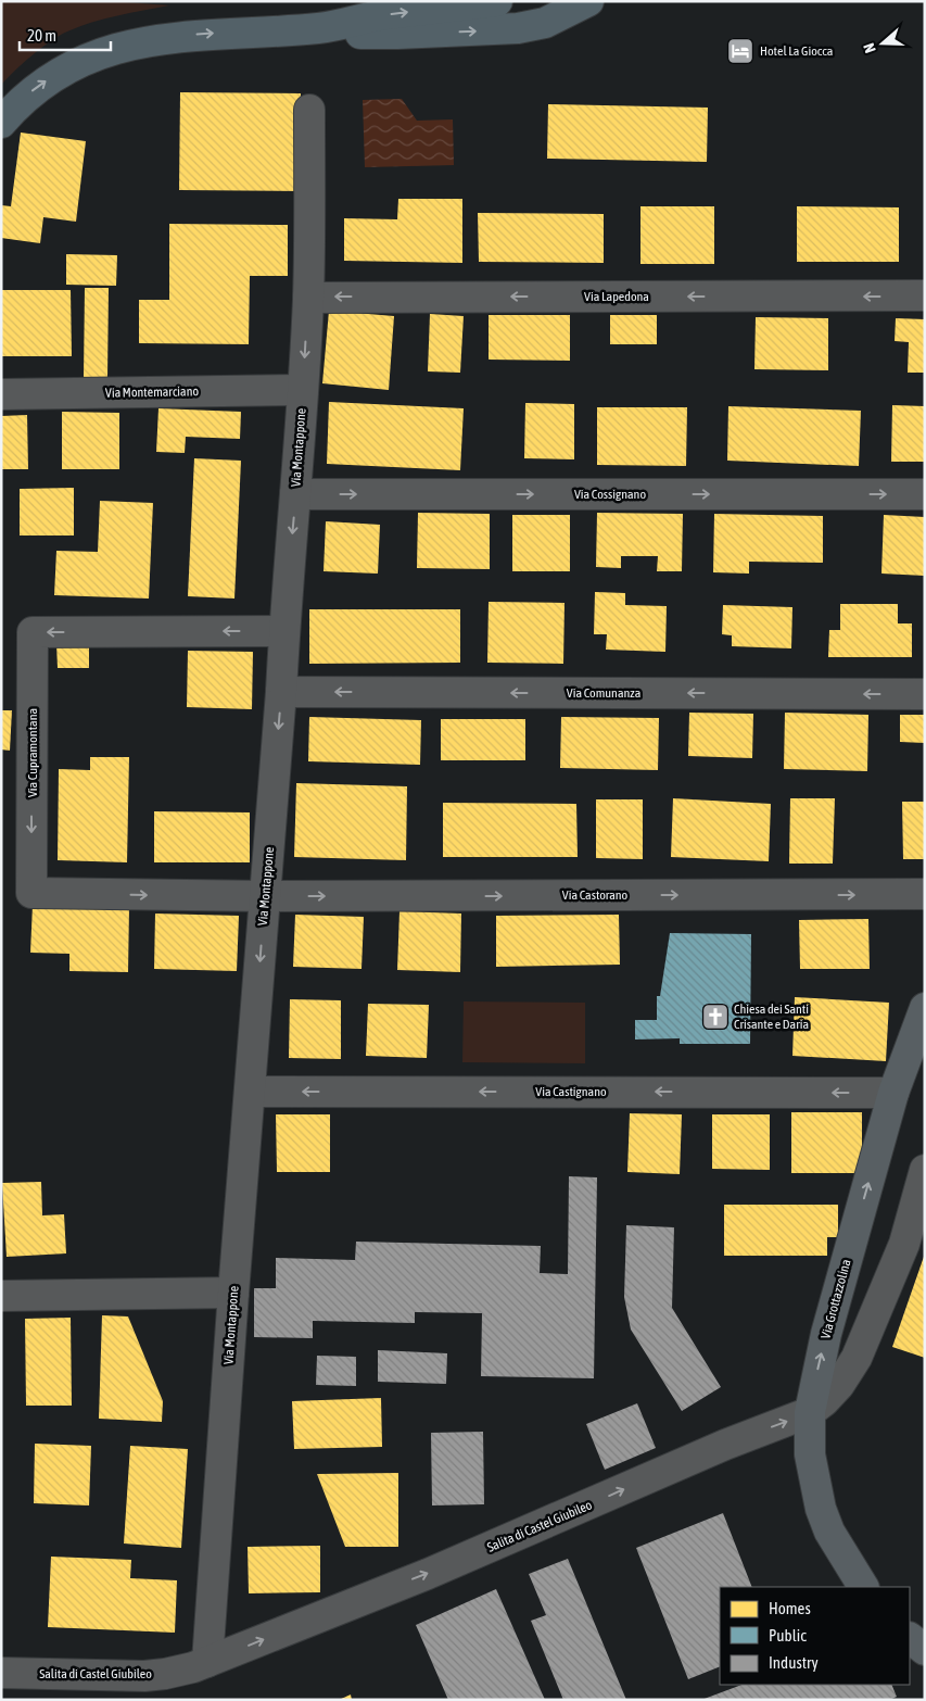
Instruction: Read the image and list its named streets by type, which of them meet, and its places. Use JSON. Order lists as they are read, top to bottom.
{
  "streets": {
    "street": [
      "Via Lapedona",
      "Via Montemarciano",
      "Via Montappone",
      "Via Cossignano",
      "Via Comunanza",
      "Via Cupramontana",
      "Via Castorano",
      "Via Castignano",
      "Via Grottazzolina",
      "Salita di Castel Giubileo"
    ]
  },
  "crossings": [
    ["Via Lapedona", "Via Montappone"],
    ["Via Montemarciano", "Via Montappone"],
    ["Via Montappone", "Via Cossignano"],
    ["Via Montappone", "Via Comunanza"],
    ["Via Montappone", "Via Cupramontana"],
    ["Via Montappone", "Via Castorano"],
    ["Via Montappone", "Via Castignano"],
    ["Via Montappone", "Salita di Castel Giubileo"],
    ["Via Cupramontana", "Via Castorano"],
    ["Via Castignano", "Via Grottazzolina"],
    ["Via Grottazzolina", "Salita di Castel Giubileo"]
  ],
  "one_way": [
    "Via Lapedona",
    "Via Montappone",
    "Via Cossignano",
    "Via Comunanza",
    "Via Castorano",
    "Via Castignano",
    "Via Grottazzolina",
    "Salita di Castel Giubileo"
  ],
  "places": {
    "hotel": ["Hotel La Giocca"],
    "church": ["Chiesa dei Santi Crisante e Daria"]
  },
  "legend": ["Homes", "Public", "Industry"],
  "scale_bar": "20 m",
  "north": "left"
}
